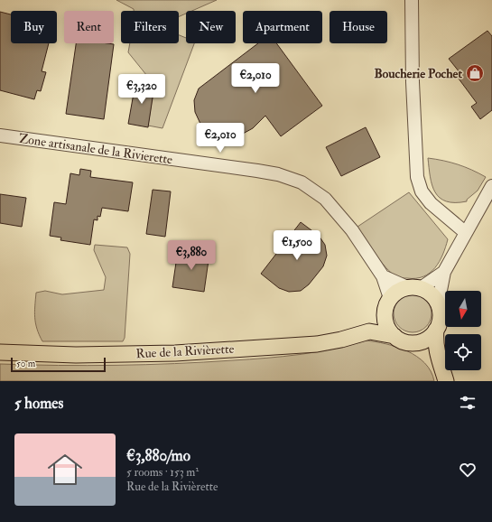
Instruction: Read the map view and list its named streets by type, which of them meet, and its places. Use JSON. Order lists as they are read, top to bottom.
{
  "streets": {
    "main road": ["Rue de la Rivièrette"],
    "street": ["Zone artisanale de la Rivierette"]
  },
  "crossings": [
    ["Zone artisanale de la Rivierette", "Rue de la Rivièrette"]
  ],
  "places": {
    "shop": ["Boucherie Pochet"]
  },
  "scale_bar": "50 m",
  "north": "bottom",
  "page": {
    "chip": [
      "Buy",
      "Rent",
      "Filters",
      "New",
      "Apartment",
      "House"
    ],
    "price": [
      "€2,010",
      "€3,320",
      "€2,010",
      "€1,500",
      "€3,880"
    ],
    "scale": "50 m",
    "heading": "5 homes",
    "list": [
      {
        "name": "€3,880/mo",
        "note": "5 rooms · 153 m² · Rue de la Rivièrette"
      }
    ]
  }
}
